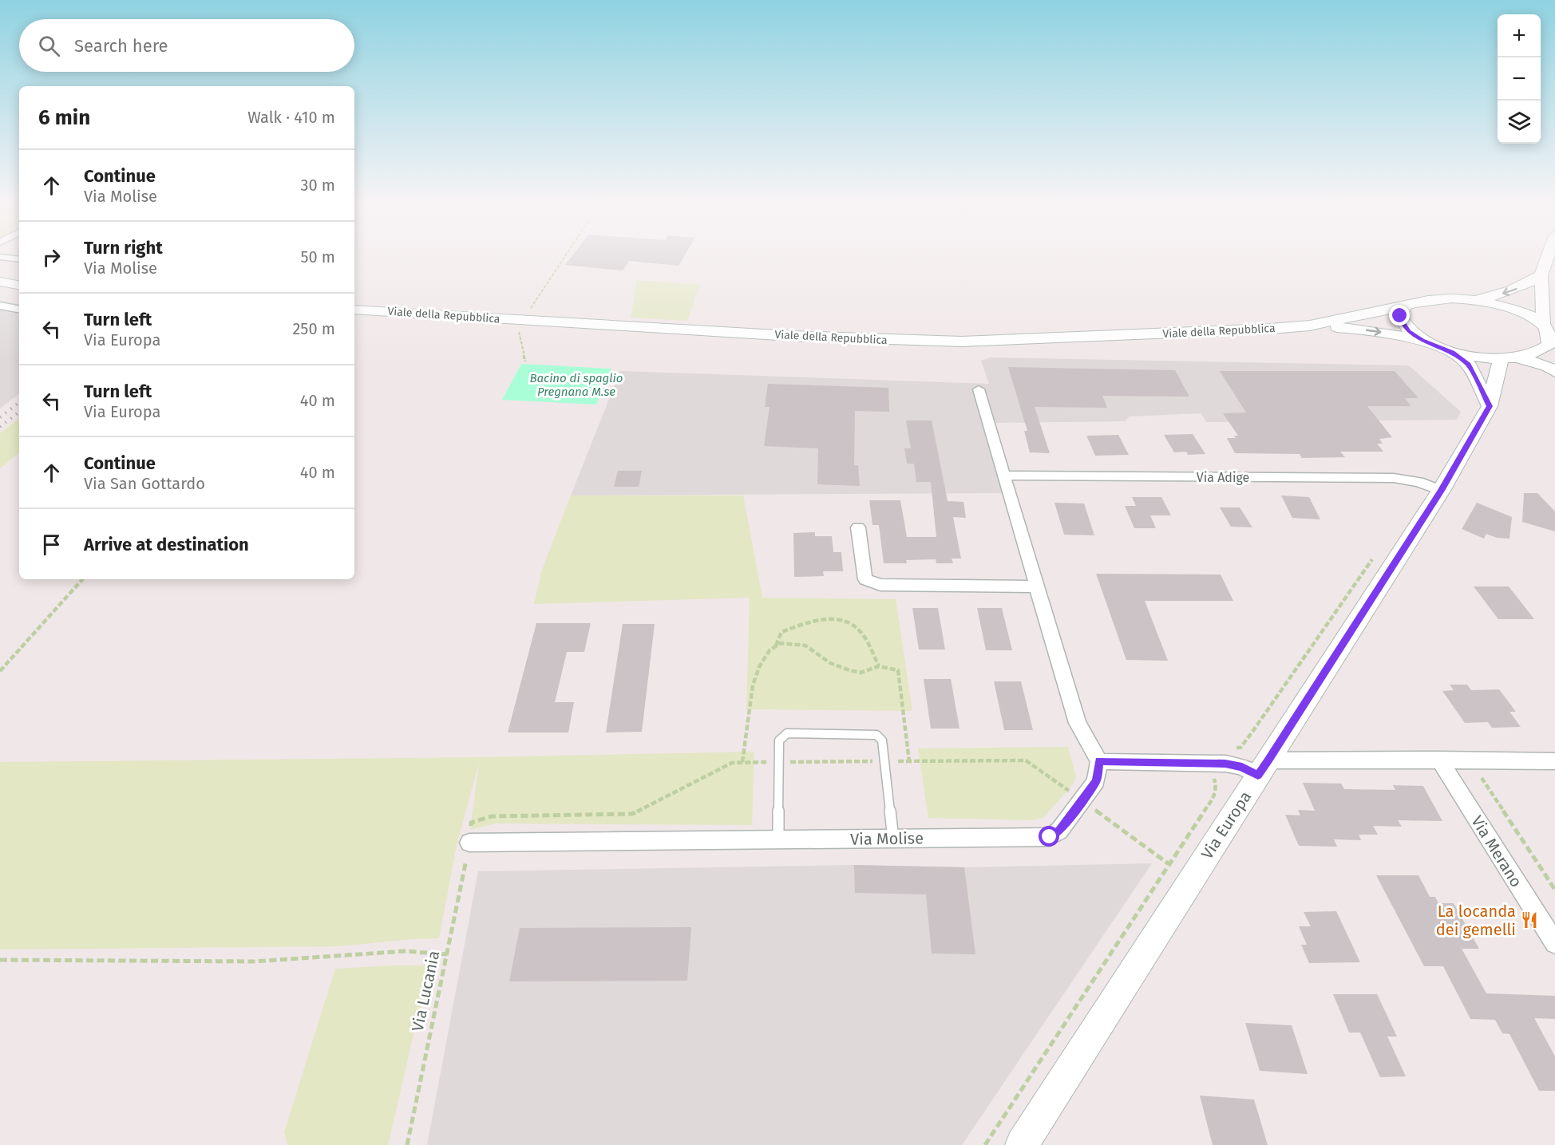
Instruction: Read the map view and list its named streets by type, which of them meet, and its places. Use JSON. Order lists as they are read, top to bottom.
{
  "streets": {
    "street": [
      "Viale della Repubblica",
      "Via Adige",
      "Via Europa",
      "Via Molise",
      "Via Merano"
    ],
    "path": ["Via Lucania"]
  },
  "crossings": [
    ["Via Adige", "Via Europa"],
    ["Via Molise", "Via Lucania"]
  ],
  "water": ["Bacino di spaglio Pregnana M.se"],
  "places": {
    "restaurant": ["La locanda dei gemelli"]
  },
  "page": {
    "map_buttons": ["+", "−"],
    "search": "Search here",
    "heading": ["6 min", "Walk · 410 m"],
    "list": [
      ["Continue", "Via Molise", "30 m"],
      ["Turn right", "Via Molise", "50 m"],
      ["Turn left", "Via Europa", "250 m"],
      ["Turn left", "Via Europa", "40 m"],
      ["Continue", "Via San Gottardo", "40 m"],
      "Arrive at destination"
    ]
  }
}
